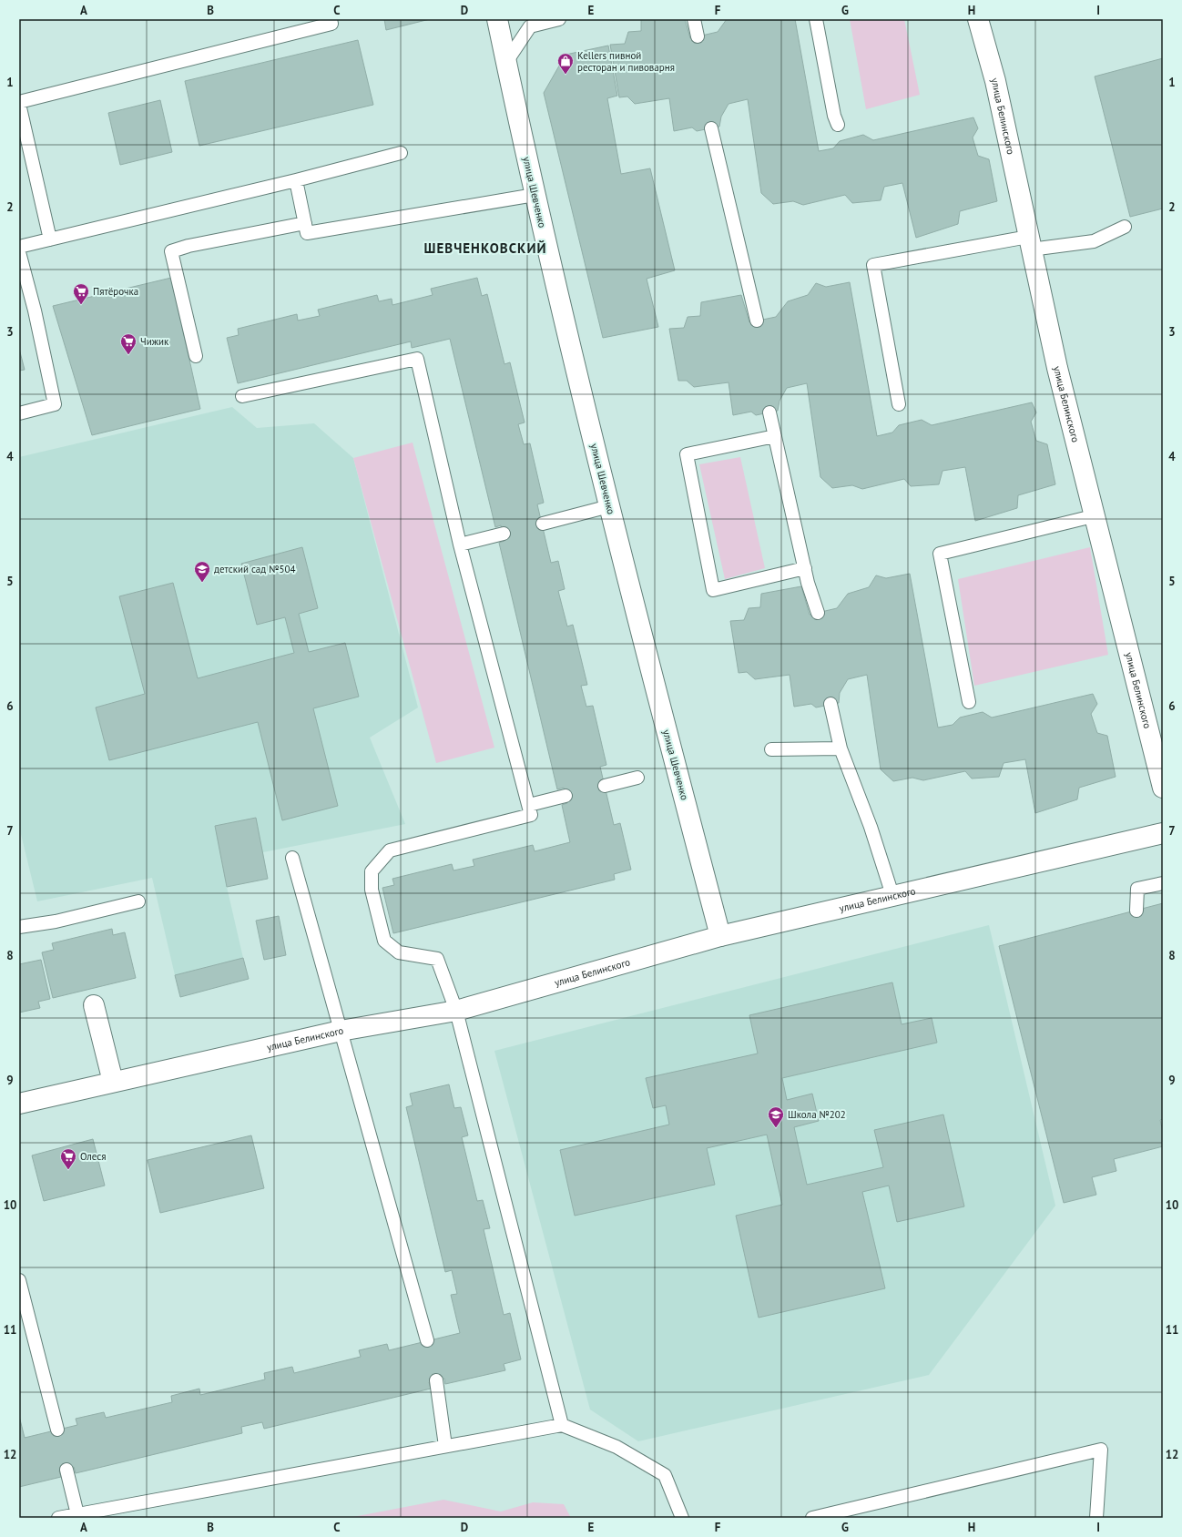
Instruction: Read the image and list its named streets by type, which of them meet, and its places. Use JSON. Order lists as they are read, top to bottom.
{
  "streets": {
    "street": ["улица Белинского", "улица Шевченко"]
  },
  "crossings": [
    ["улица Белинского", "улица Шевченко"]
  ],
  "districts": ["ШЕВЧЕНКОВСКИЙ"],
  "places": {
    "shop": ["Kellers пивной ресторан и пивоварня"],
    "supermarket": ["Пятёрочка", "Чижик", "Олеся"],
    "school or university": ["детский сад №504", "Школа №202"]
  },
  "grid": {
    "columns": [
      "A",
      "B",
      "C",
      "D",
      "E",
      "F",
      "G",
      "H",
      "I"
    ],
    "rows": [
      "1",
      "2",
      "3",
      "4",
      "5",
      "6",
      "7",
      "8",
      "9",
      "10",
      "11",
      "12"
    ]
  }
}
